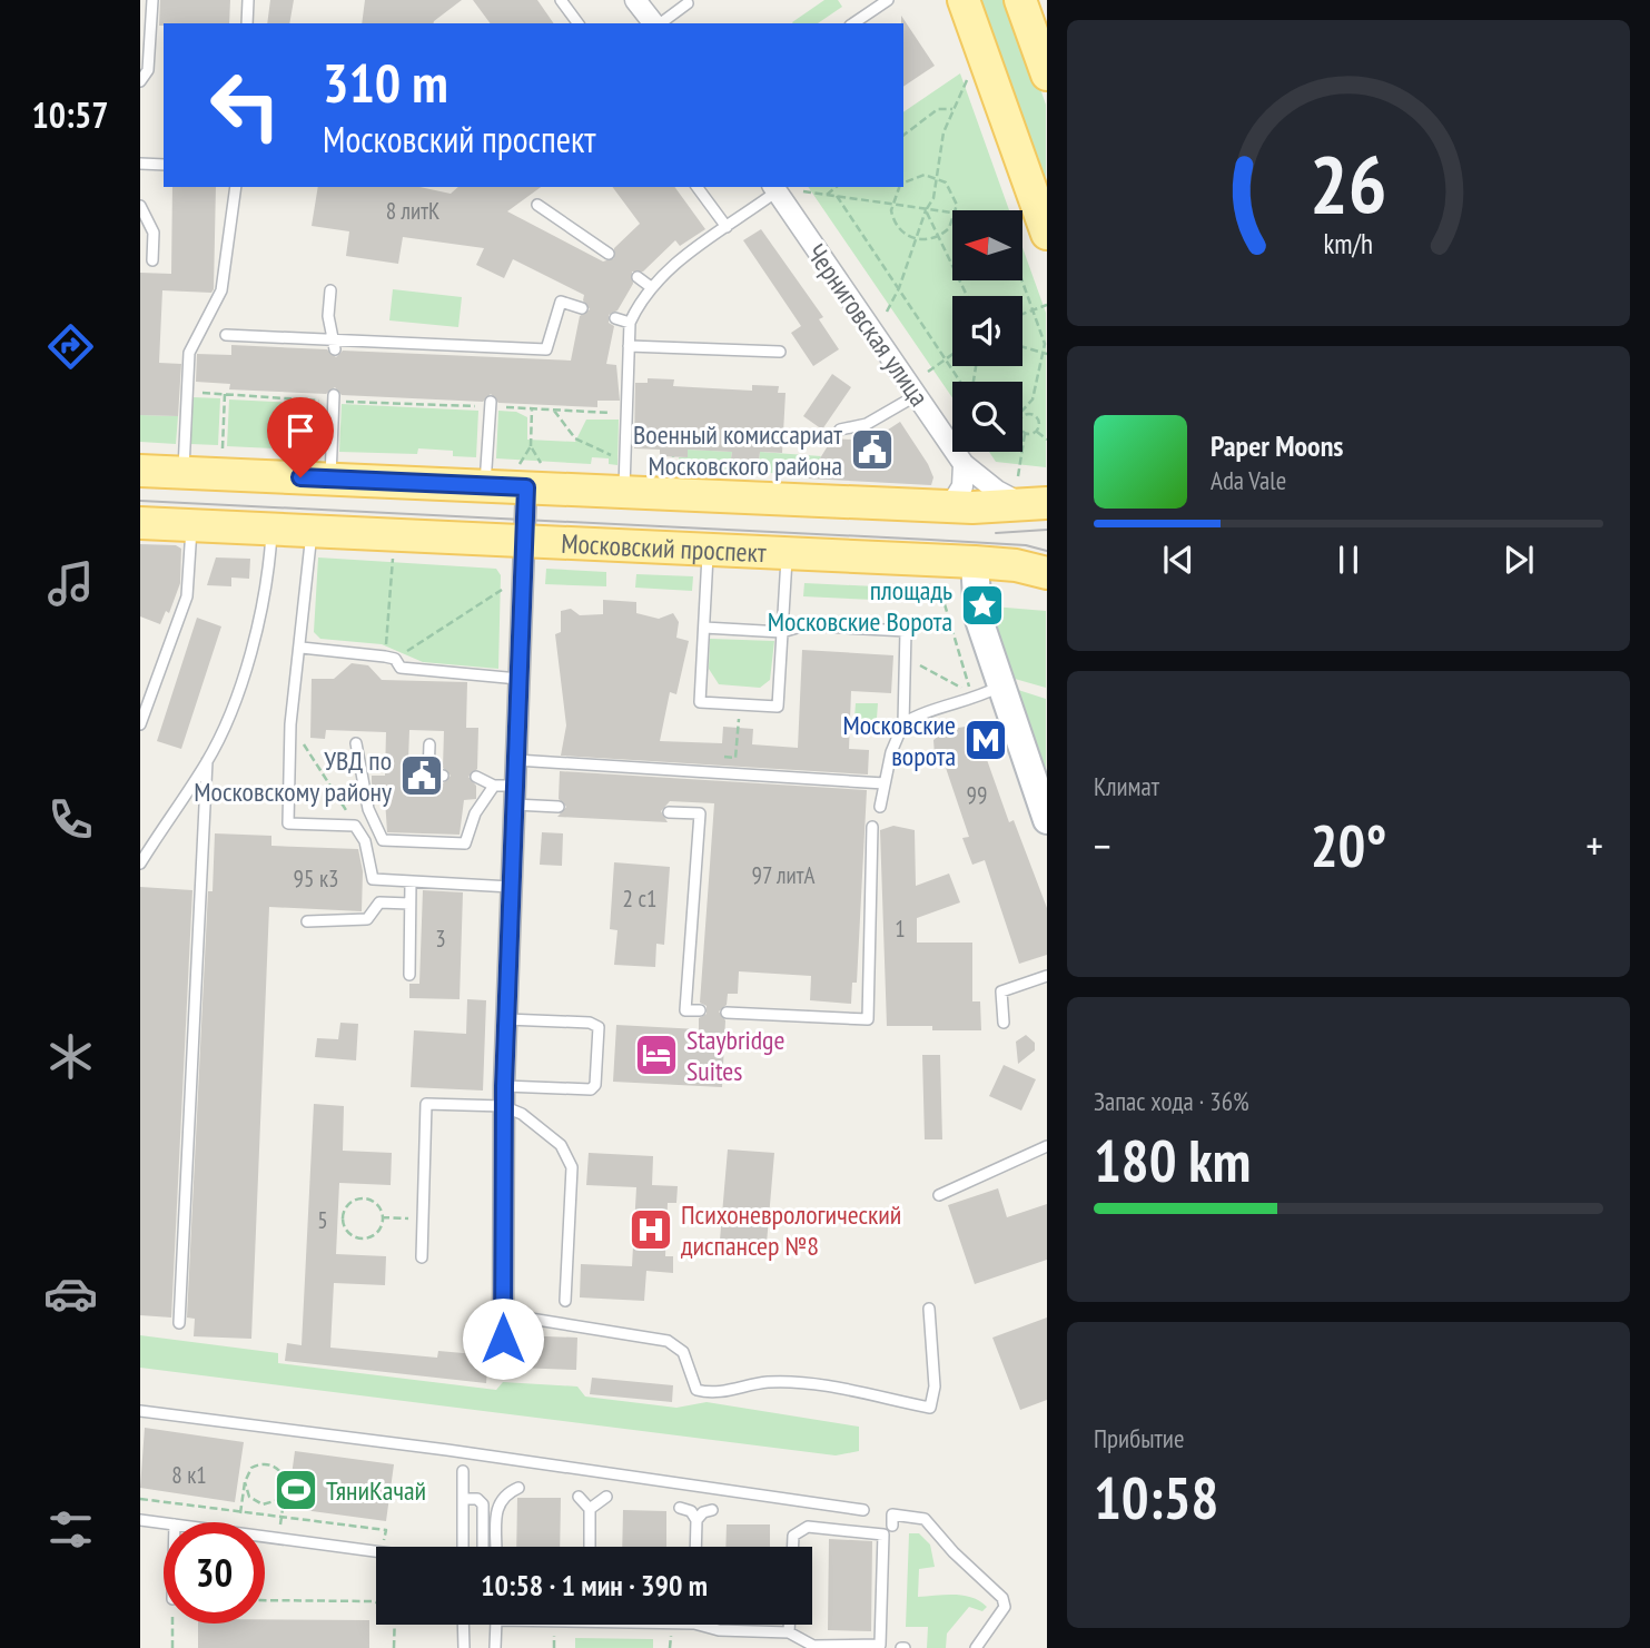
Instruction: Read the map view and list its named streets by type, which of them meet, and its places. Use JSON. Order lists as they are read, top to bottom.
{
  "streets": {
    "main road": ["Московский проспект"],
    "street": ["Черниговская улица"]
  },
  "crossings": [
    ["Черниговская улица", "Московский проспект"]
  ],
  "places": {
    "public building": ["Военный комиссариат Московского района", "УВД по Московскому району"],
    "place": ["площадь Московские Ворота"],
    "metro station": ["Московские ворота"],
    "hotel": ["Staybridge Suites"],
    "hospital": ["Психоневрологический диспансер №8"],
    "sports": ["ТяниКачай"]
  },
  "house_numbers": [
    "8 литК",
    "99",
    "97 литА",
    "95 к3",
    "2 с1",
    "1",
    "3",
    "5",
    "8 к1"
  ],
  "north": "left",
  "page": {
    "tabs": "10:57",
    "turn": ["310 m", "Московский проспект"],
    "song": ["Paper Moons", "Ada Vale"],
    "tile": [
      "Климат",
      ["Запас хода · 36%", "180 km"],
      ["Прибытие", "10:58"]
    ],
    "heat": ["−", "20°", "+"],
    "limit": "30",
    "trip": "10:58 · 1 мин · 390 m",
    "gauge": ["26", "km/h"]
  }
}
